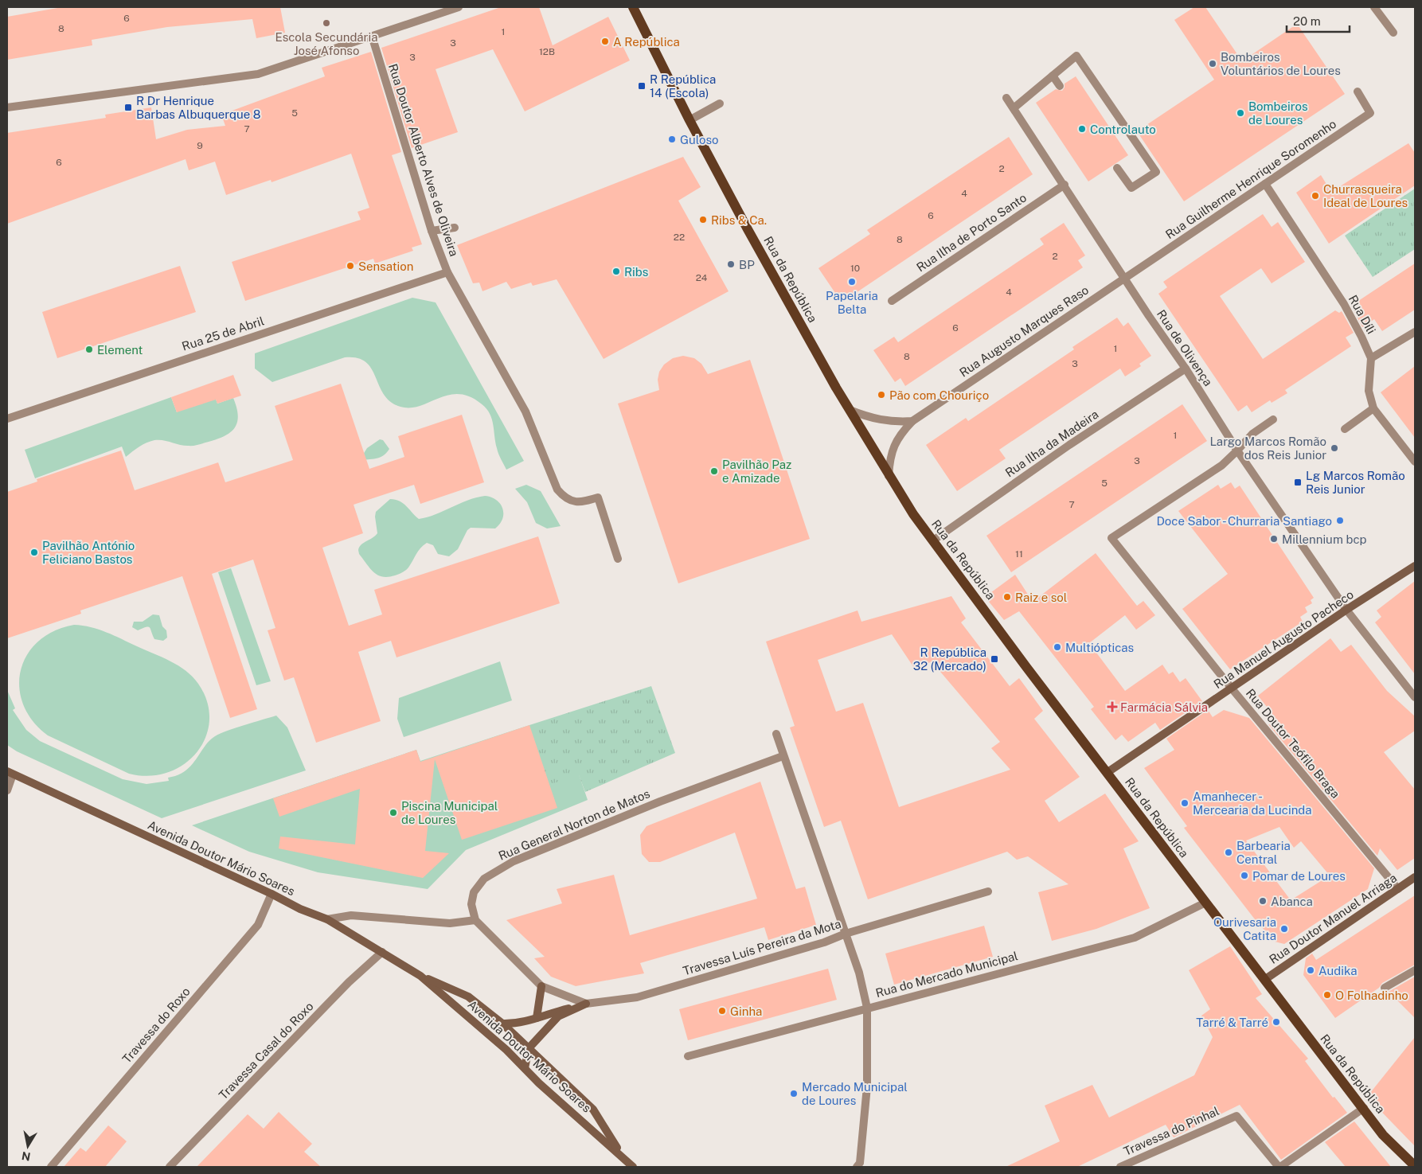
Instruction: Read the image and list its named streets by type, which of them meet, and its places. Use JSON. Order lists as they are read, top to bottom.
{
  "streets": {
    "main road": ["Rua da República"],
    "street": [
      "Rua Doutor Alberto Alves de Oliveira",
      "Rua Guilherme Henrique Soromenho",
      "Rua Ilha de Porto Santo",
      "Rua Díli",
      "Rua Augusto Marques Raso",
      "Rua 25 de Abril",
      "Rua de Olivença",
      "Rua Ilha da Madeira",
      "Rua Manuel Augusto Pacheco",
      "Rua Doutor Teófilo Braga",
      "Rua General Norton de Matos",
      "Avenida Doutor Mário Soares",
      "Rua Doutor Manuel Arriaga",
      "Travessa Luís Pereira da Mota",
      "Rua do Mercado Municipal",
      "Travessa do Roxo",
      "Travessa Casal do Roxo",
      "Travessa do Pinhal"
    ]
  },
  "crossings": [
    ["Rua Doutor Alberto Alves de Oliveira", "Rua 25 de Abril"],
    ["Rua Guilherme Henrique Soromenho", "Rua Díli"],
    ["Rua Guilherme Henrique Soromenho", "Rua Augusto Marques Raso"],
    ["Rua Guilherme Henrique Soromenho", "Rua de Olivença"],
    ["Rua Ilha de Porto Santo", "Rua de Olivença"],
    ["Rua da República", "Rua Ilha da Madeira"],
    ["Rua da República", "Rua Manuel Augusto Pacheco"],
    ["Rua da República", "Rua Doutor Manuel Arriaga"],
    ["Rua da República", "Rua do Mercado Municipal"],
    ["Rua da República", "Travessa do Pinhal"],
    ["Rua Augusto Marques Raso", "Rua de Olivença"],
    ["Rua de Olivença", "Rua Ilha da Madeira"],
    ["Rua de Olivença", "Rua Manuel Augusto Pacheco"],
    ["Rua de Olivença", "Rua Doutor Teófilo Braga"],
    ["Rua Manuel Augusto Pacheco", "Rua Doutor Teófilo Braga"],
    ["Rua Doutor Teófilo Braga", "Rua Doutor Manuel Arriaga"],
    ["Avenida Doutor Mário Soares", "Travessa do Roxo"],
    ["Avenida Doutor Mário Soares", "Travessa Casal do Roxo"]
  ],
  "places": {
    "other": [
      "Escola Secundária José Afonso",
      "A República",
      "Bombeiros Voluntários de Loures",
      "Bombeiros de Loures",
      "Controlauto",
      "Guloso",
      "Churrasqueira Ideal de Loures",
      "Ribs & Ca.",
      "BP",
      "Sensation",
      "Ribs",
      "Papelaria Belta",
      "Element",
      "Pão com Chouriço",
      "Largo Marcos Romão dos Reis Junior",
      "Pavilhão Paz e Amizade",
      "Doce Sabor - Churraria Santiago",
      "Millennium bcp",
      "Pavilhão António Feliciano Bastos",
      "Raiz e sol",
      "Multiópticas",
      "Amanhecer - Mercearia da Lucinda",
      "Piscina Municipal de Loures",
      "Barbearia Central",
      "Pomar de Loures",
      "Abanca",
      "Ourivesaria Catita",
      "Audika",
      "O Folhadinho",
      "Ginha",
      "Tarré & Tarré",
      "Mercado Municipal de Loures"
    ],
    "transit": [
      "R República 14 (Escola)",
      "R Dr Henrique Barbas Albuquerque 8",
      "Lg Marcos Romão Reis Junior",
      "R República 32 (Mercado)"
    ],
    "health": ["Farmácia Sálvia"]
  },
  "house_numbers": [
    "6",
    "8",
    "1",
    "3",
    "12B",
    "3",
    "5",
    "7",
    "9",
    "6",
    "2",
    "4",
    "6",
    "22",
    "8",
    "2",
    "10",
    "24",
    "4",
    "6",
    "1",
    "8",
    "3",
    "1",
    "3",
    "5",
    "7",
    "11"
  ],
  "scale_bar": "20 m",
  "north": "bottom"
}
